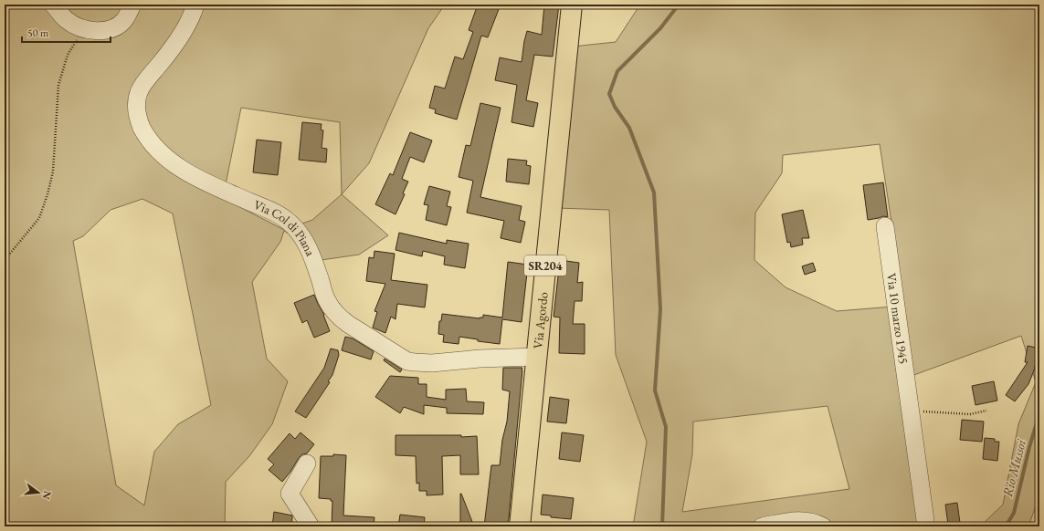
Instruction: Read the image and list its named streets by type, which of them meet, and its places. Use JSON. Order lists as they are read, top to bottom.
{
  "streets": {
    "main road": ["SR204", "Via Agordo"],
    "street": ["Via Col di Piana", "Via 10 marzo 1945"]
  },
  "crossings": [
    ["Via Col di Piana", "Via Agordo"]
  ],
  "water": ["Rio Mussoi"],
  "scale_bar": "50 m",
  "north": "right"
}
